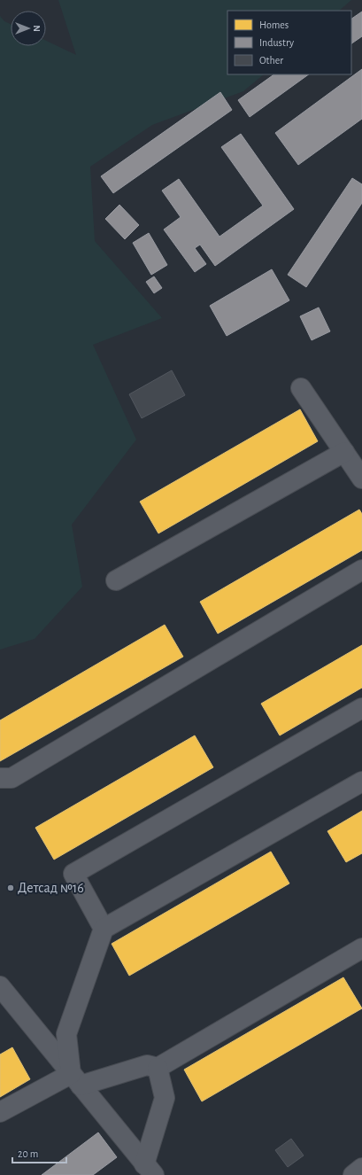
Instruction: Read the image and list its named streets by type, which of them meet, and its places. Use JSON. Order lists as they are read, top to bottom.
{
  "places": ["Детсад №16"],
  "legend": ["Homes", "Industry", "Other"],
  "scale_bar": "20 m",
  "north": "right"
}
